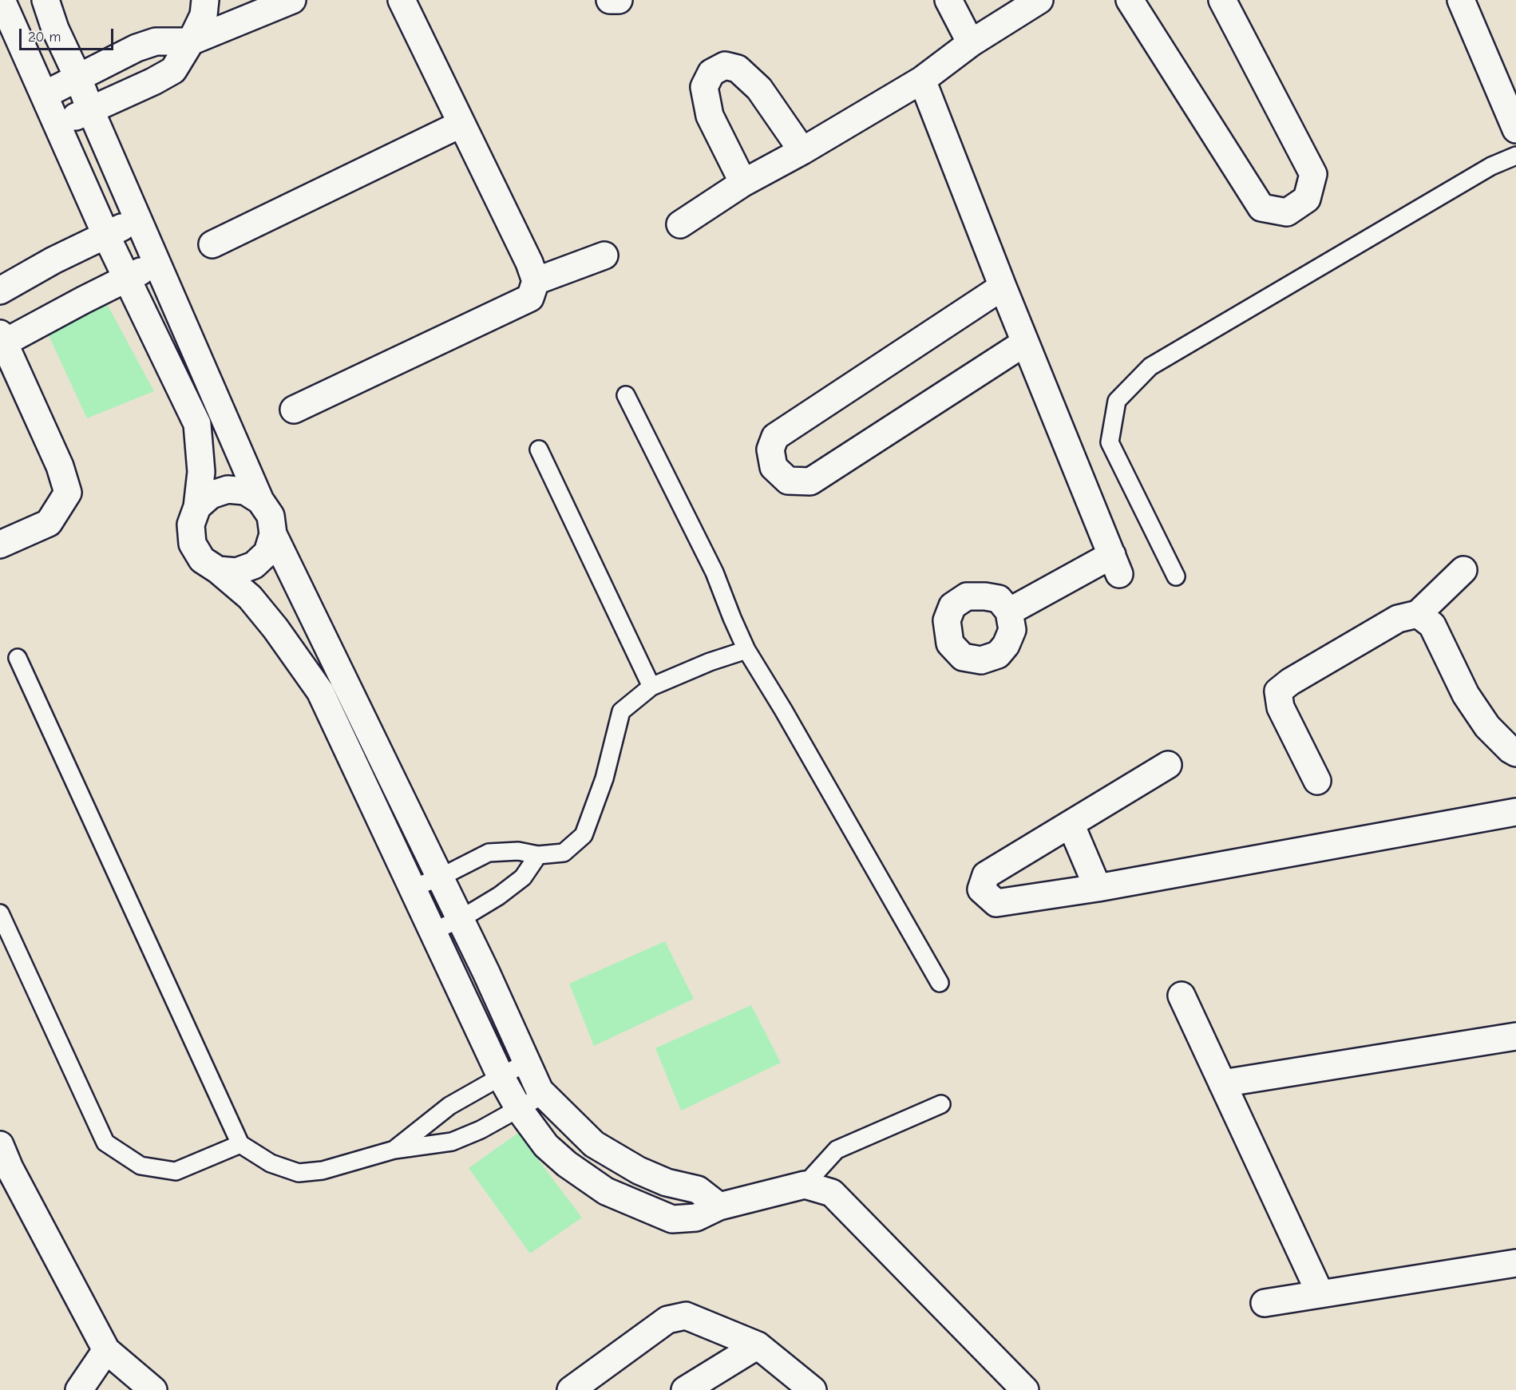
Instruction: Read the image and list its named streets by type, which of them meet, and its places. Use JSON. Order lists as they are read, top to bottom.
{
  "scale_bar": "20 m"
}
